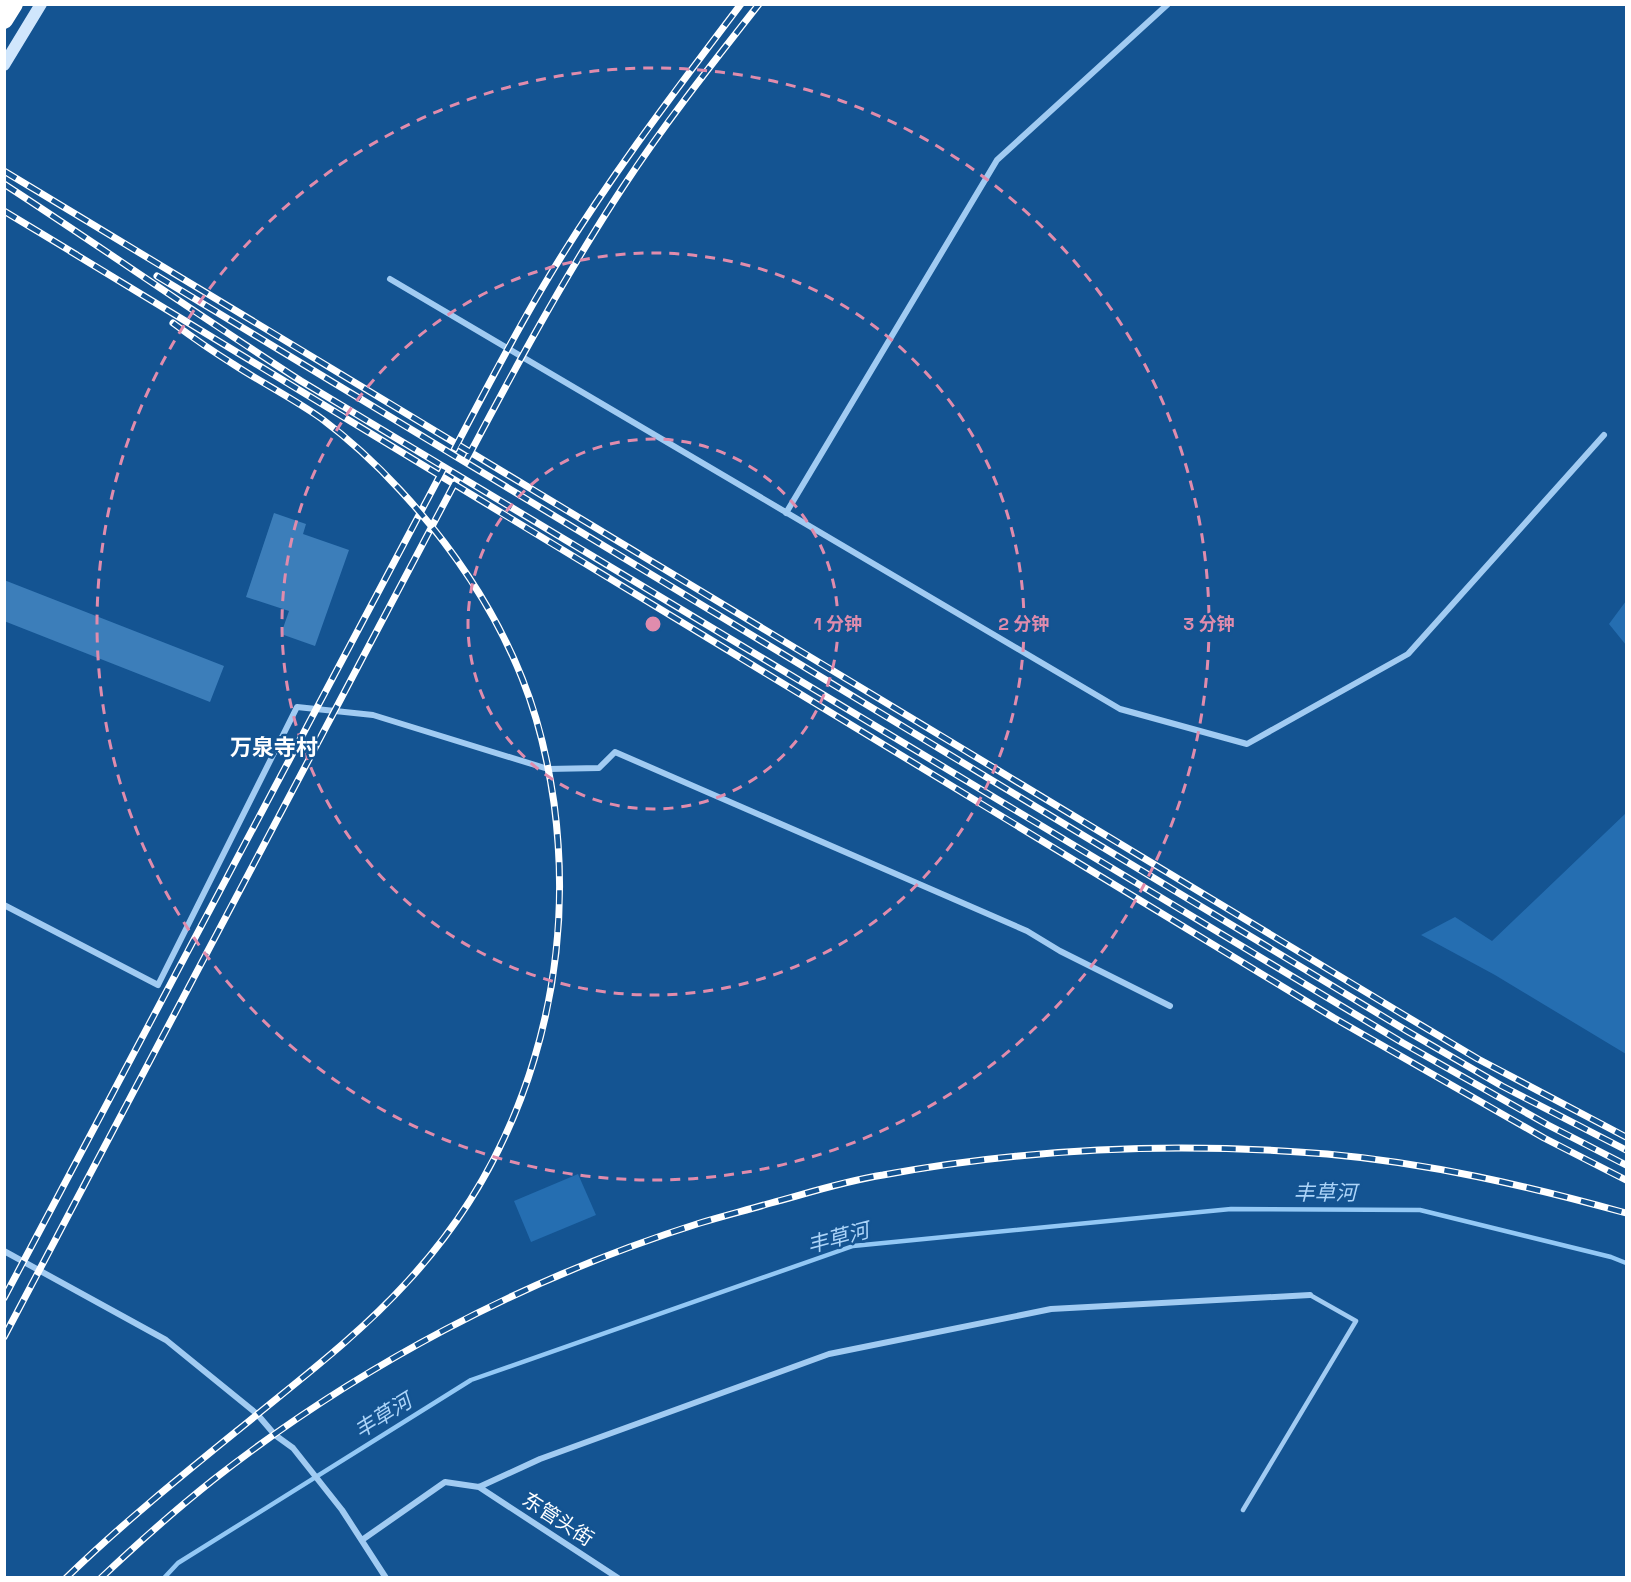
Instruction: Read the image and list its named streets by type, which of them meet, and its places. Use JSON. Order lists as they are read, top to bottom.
{
  "streets": {
    "street": ["东管头街"]
  },
  "districts": ["万泉寺村"],
  "water": ["丰草河"],
  "rings": ["1 分钟", "2 分钟", "3 分钟"]
}
